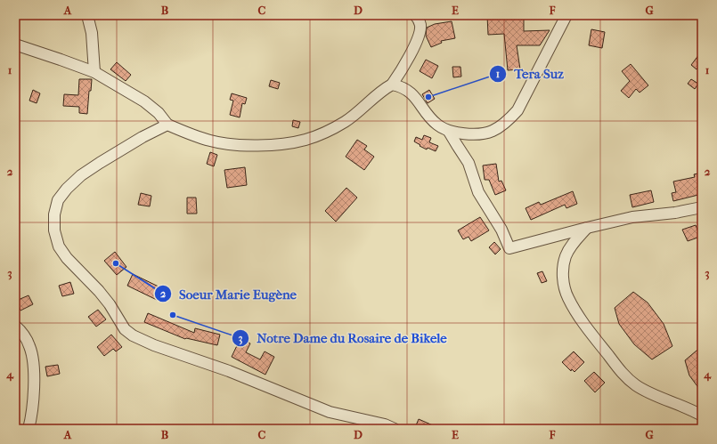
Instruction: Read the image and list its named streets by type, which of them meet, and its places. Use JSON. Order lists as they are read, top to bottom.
{
  "places": ["Tera Suz", "Soeur Marie Eugène", "Notre Dame du Rosaire de Bikele"],
  "grid": {
    "columns": [
      "A",
      "B",
      "C",
      "D",
      "E",
      "F",
      "G"
    ],
    "rows": [
      "1",
      "2",
      "3",
      "4"
    ]
  }
}
